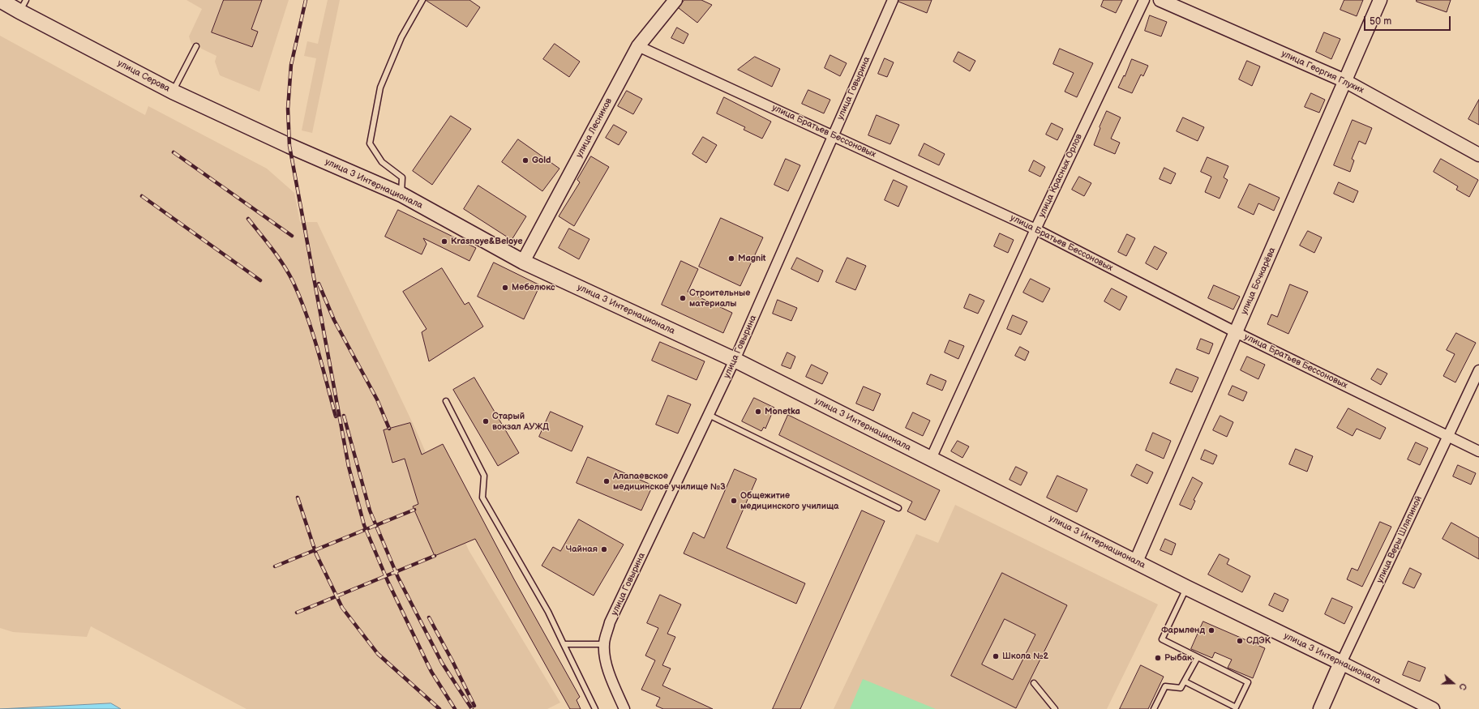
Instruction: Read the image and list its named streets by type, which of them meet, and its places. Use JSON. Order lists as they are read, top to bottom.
{
  "streets": {
    "main road": ["улица Серова", "улица 3 Интернационала", "улица Веры Шляпиной"],
    "street": [
      "улица Георгия Глухих",
      "улица Говырина",
      "улица Лесников",
      "улица Братьев Бессоновых",
      "улица Красных Орлов",
      "улица Бочкарёва"
    ]
  },
  "crossings": [
    ["улица Георгия Глухих", "улица Бочкарёва"],
    ["улица Серова", "улица 3 Интернационала"],
    ["улица Говырина", "улица Братьев Бессоновых"],
    ["улица Говырина", "улица 3 Интернационала"],
    ["улица Лесников", "улица Братьев Бессоновых"],
    ["улица Лесников", "улица 3 Интернационала"],
    ["улица Братьев Бессоновых", "улица Красных Орлов"],
    ["улица Братьев Бессоновых", "улица Бочкарёва"],
    ["улица Братьев Бессоновых", "улица Веры Шляпиной"],
    ["улица Красных Орлов", "улица 3 Интернационала"],
    ["улица 3 Интернационала", "улица Бочкарёва"],
    ["улица 3 Интернационала", "улица Веры Шляпиной"]
  ],
  "places": [
    "Gold",
    "Krasnoye&Beloye",
    "Magnit",
    "Мебелюкс",
    "Строительные материалы",
    "Monetka",
    "Старый вокзал АУЖД",
    "Алапаевское медицинское училище №3",
    "Общежитие медицинского училища",
    "Чайная",
    "Фармленд",
    "СДЭК",
    "Школа №2",
    "Рыбак"
  ],
  "scale_bar": "50 m",
  "north": "right"
}
